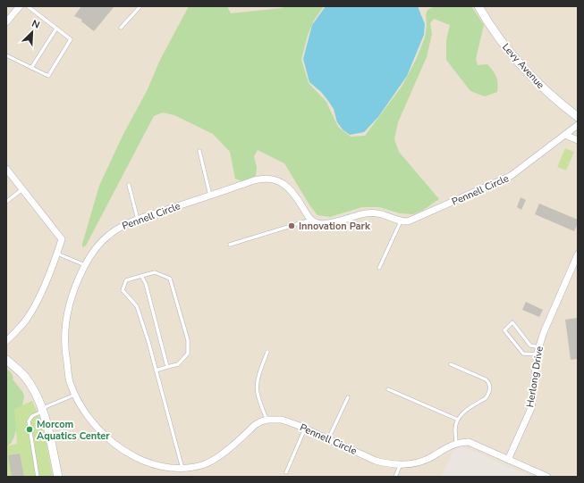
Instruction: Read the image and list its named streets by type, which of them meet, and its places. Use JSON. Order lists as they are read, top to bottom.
{
  "streets": {
    "street": ["Levy Avenue", "Pennell Circle", "Herlong Drive"]
  },
  "crossings": [
    ["Pennell Circle", "Herlong Drive"]
  ],
  "places": ["Innovation Park", "Morcom Aquatics Center"],
  "north": "top right"
}
